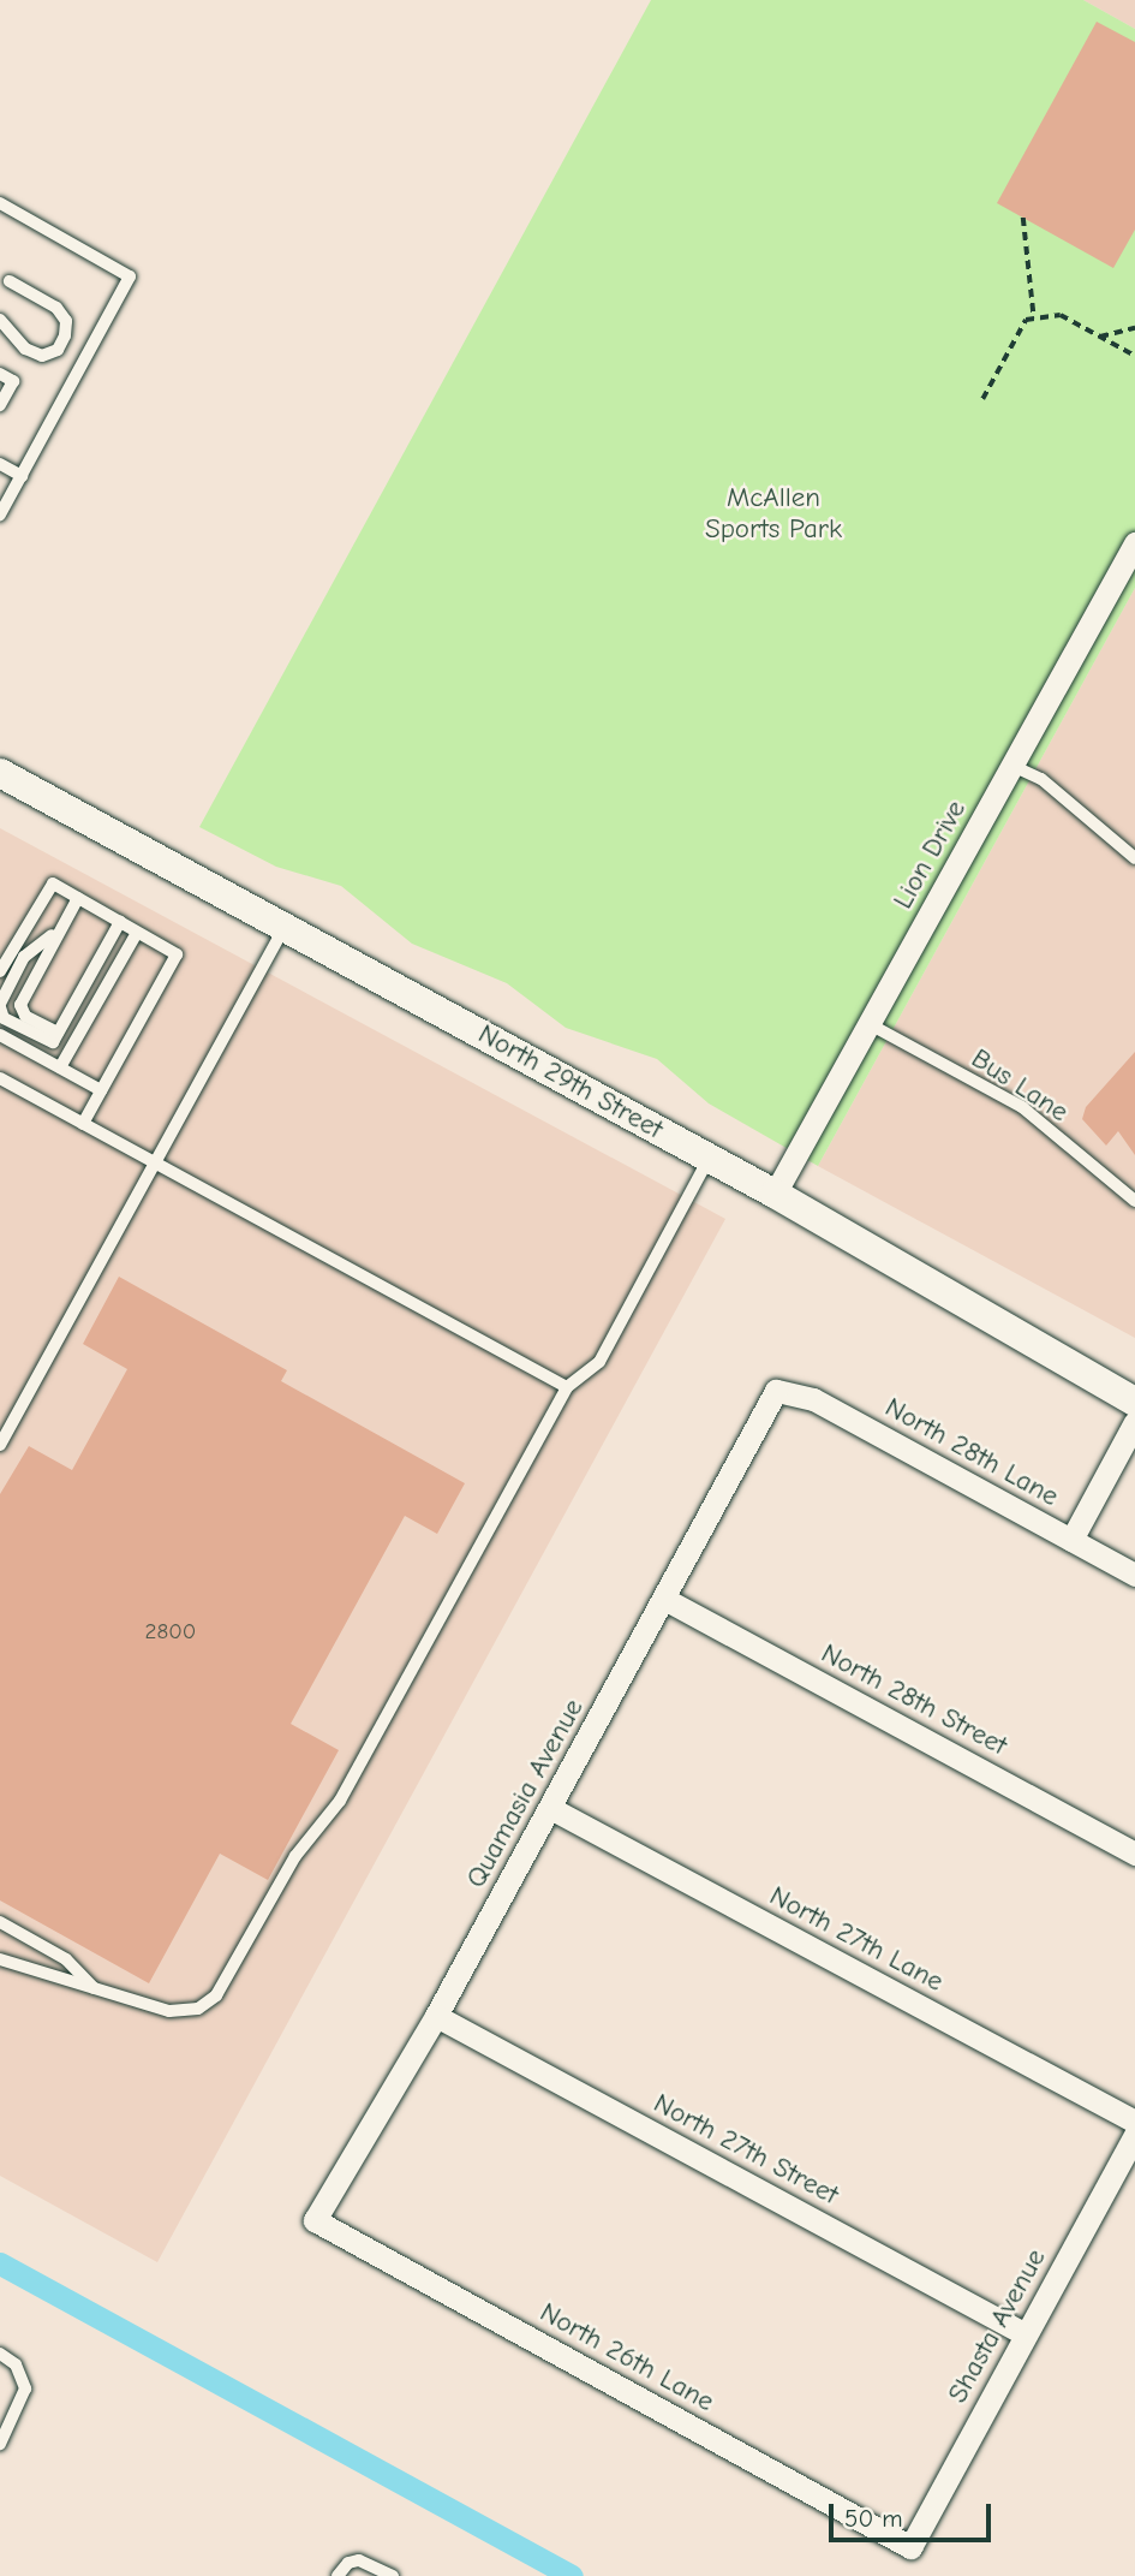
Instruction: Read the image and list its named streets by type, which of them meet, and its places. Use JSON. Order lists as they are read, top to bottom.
{
  "streets": {
    "street": [
      "Lion Drive",
      "North 29th Street",
      "North 28th Lane",
      "North 28th Street",
      "Quamasia Avenue",
      "North 27th Lane",
      "North 27th Street",
      "Shasta Avenue",
      "North 26th Lane"
    ],
    "lane": ["Bus Lane"]
  },
  "crossings": [
    ["Lion Drive", "North 29th Street"],
    ["Lion Drive", "Bus Lane"],
    ["North 28th Lane", "Quamasia Avenue"],
    ["North 28th Street", "Quamasia Avenue"],
    ["Quamasia Avenue", "North 27th Lane"],
    ["Quamasia Avenue", "North 27th Street"],
    ["Quamasia Avenue", "North 26th Lane"],
    ["North 27th Street", "Shasta Avenue"],
    ["Shasta Avenue", "North 26th Lane"]
  ],
  "parks": ["McAllen Sports Park"],
  "house_numbers": ["2800"],
  "scale_bar": "50 m"
}
